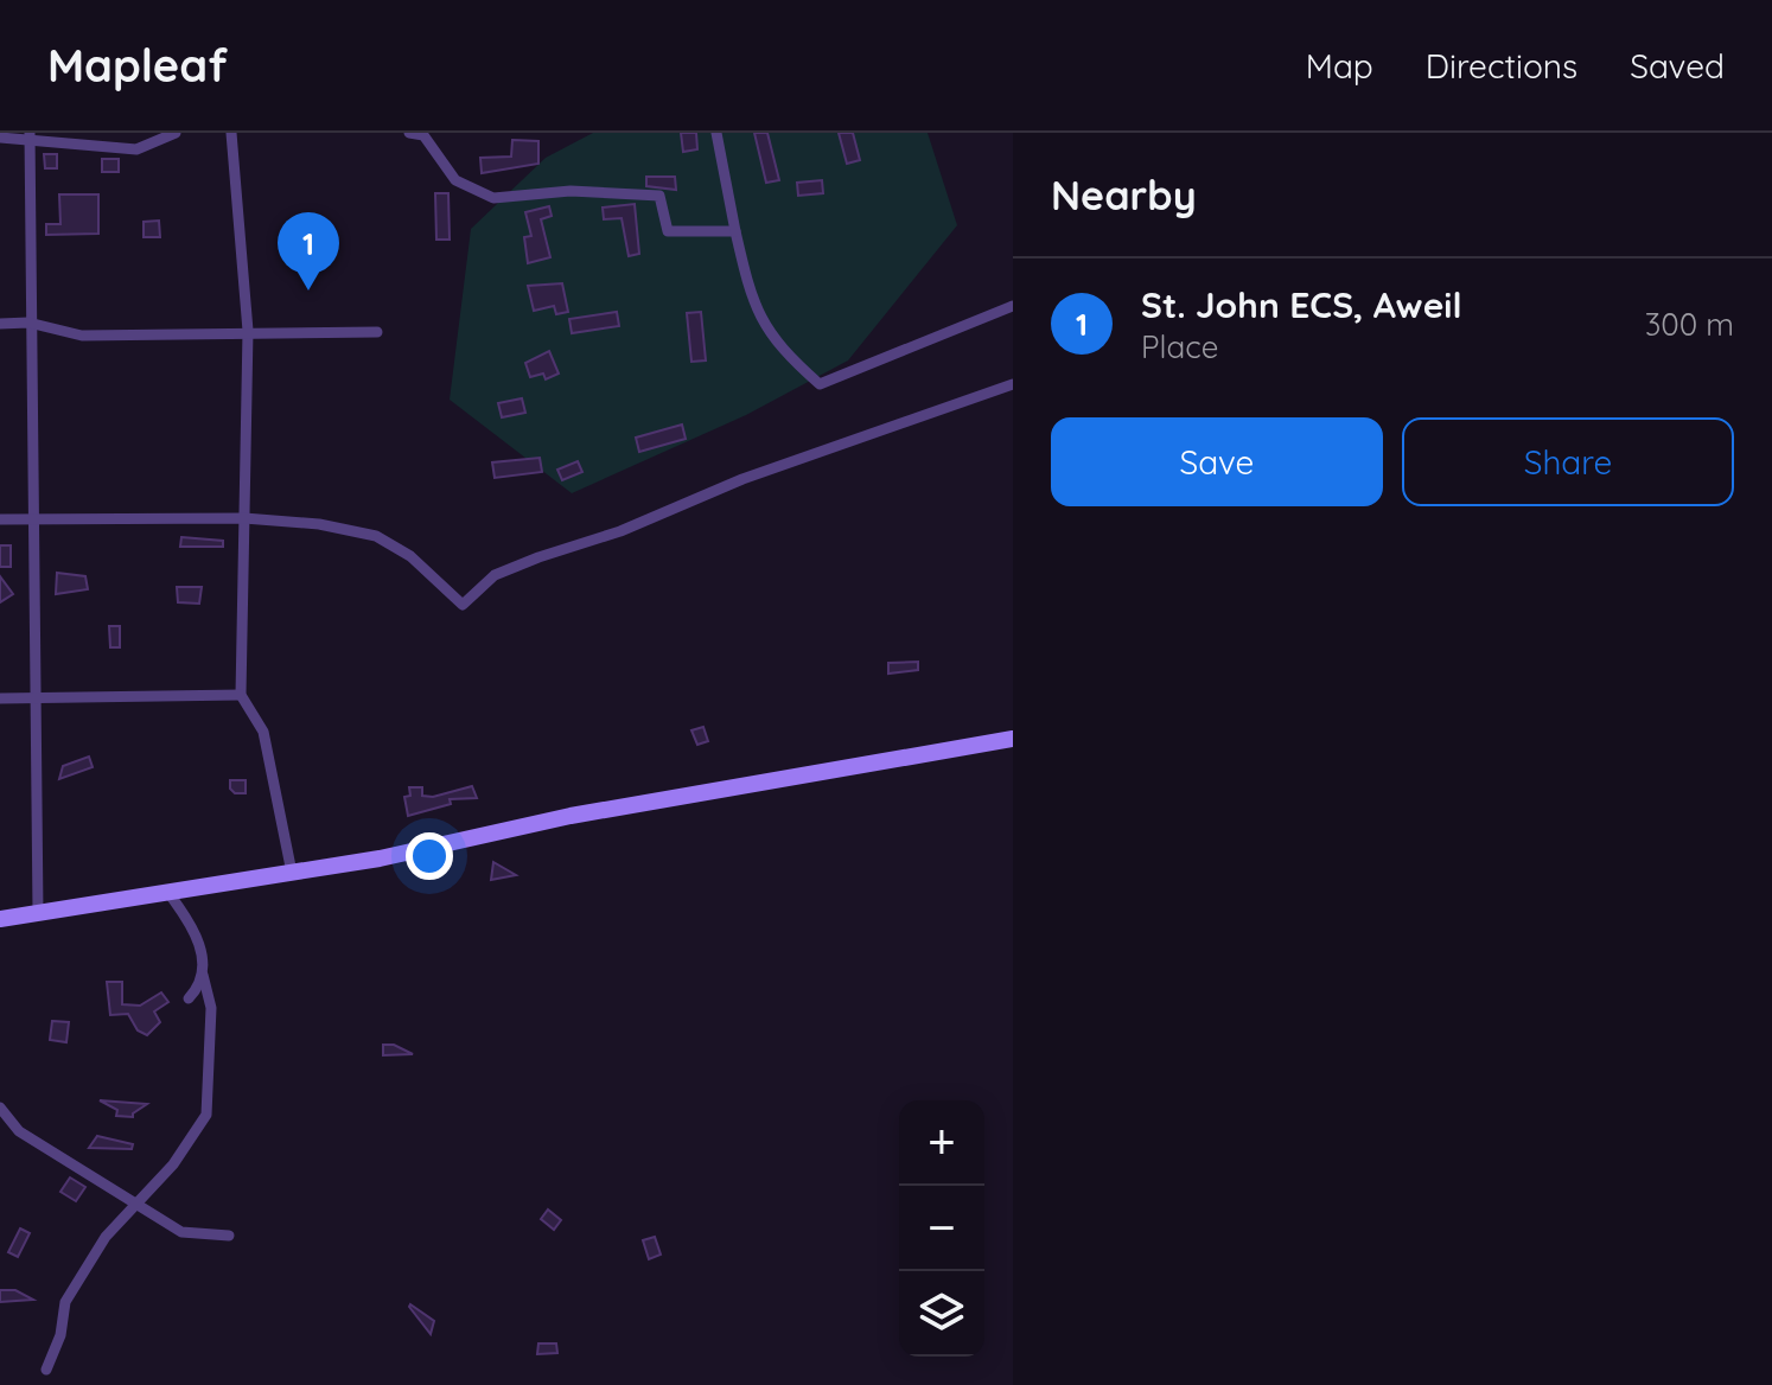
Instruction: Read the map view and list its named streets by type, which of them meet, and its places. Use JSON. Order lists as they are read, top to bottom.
{
  "page": {
    "header": "Mapleaf",
    "nav": ["Map", "Directions", "Saved"],
    "heading": "Nearby",
    "pins": "1",
    "list": [
      {
        "mark": "1",
        "name": "St. John ECS, Aweil",
        "note": "Place",
        "value": "300 m"
      }
    ],
    "buttons": ["Save", "Share"],
    "map_buttons": ["+", "−"]
  }
}
